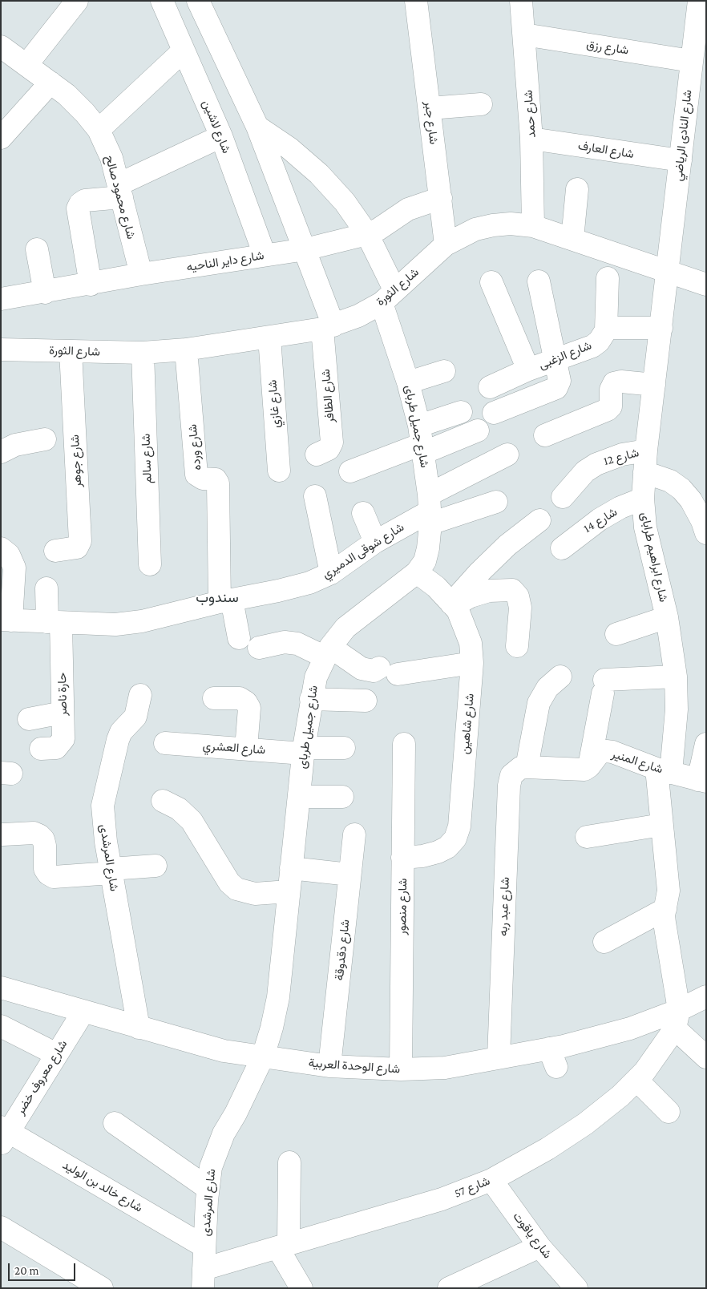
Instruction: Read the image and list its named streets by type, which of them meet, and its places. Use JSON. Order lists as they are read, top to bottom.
{
  "streets": {
    "street": [
      "شارع رزق",
      "شارع حمد",
      "شارع جبر",
      "شارع لاشين",
      "شارع النادى الرياضي",
      "شارع العارف",
      "شارع محمود صالح",
      "شارع داير الناحيه",
      "شارع الثورة",
      "شارع الزغبى",
      "شارع الظافر",
      "شارع غازي",
      "شارع جميل طرباى",
      "شارع ورده",
      "شارع 12",
      "شارع سالم",
      "شارع جوهر",
      "شارع 14",
      "شارع شوقى الدميري",
      "شارع ابراهيم طراباى",
      "حارة ناصر",
      "شارع شاهين",
      "شارع العشري",
      "شارع المنير",
      "شارع المرشدى",
      "شارع منصور",
      "شارع عبد ربه",
      "شارع دقدوقة",
      "شارع الوحدة العربية",
      "شارع معروف خضر",
      "شارع خالد بن الوليد",
      "شارع 57",
      "شارع ياقوت"
    ]
  },
  "crossings": [
    ["شارع رزق", "شارع حمد"],
    ["شارع رزق", "شارع النادى الرياضي"],
    ["شارع حمد", "شارع العارف"],
    ["شارع حمد", "شارع الثورة"],
    ["شارع جبر", "شارع داير الناحيه"],
    ["شارع جبر", "شارع الثورة"],
    ["شارع لاشين", "شارع داير الناحيه"],
    ["شارع النادى الرياضي", "شارع العارف"],
    ["شارع النادى الرياضي", "شارع الثورة"],
    ["شارع النادى الرياضي", "شارع ابراهيم طراباى"],
    ["شارع محمود صالح", "شارع داير الناحيه"],
    ["شارع داير الناحيه", "شارع الظافر"],
    ["شارع داير الناحيه", "شارع جميل طرباى"],
    ["شارع الثورة", "شارع الظافر"],
    ["شارع الثورة", "شارع غازي"],
    ["شارع الثورة", "شارع جميل طرباى"],
    ["شارع الثورة", "شارع ورده"],
    ["شارع الثورة", "شارع سالم"],
    ["شارع الثورة", "شارع جوهر"],
    ["شارع الثورة", "شارع ابراهيم طراباى"],
    ["شارع جميل طرباى", "شارع شوقى الدميري"],
    ["شارع جميل طرباى", "شارع شاهين"],
    ["شارع جميل طرباى", "شارع العشري"],
    ["شارع جميل طرباى", "شارع المرشدى"],
    ["شارع جميل طرباى", "شارع الوحدة العربية"],
    ["شارع ورده", "شارع شوقى الدميري"],
    ["شارع 12", "شارع ابراهيم طراباى"],
    ["شارع 14", "شارع ابراهيم طراباى"],
    ["شارع شوقى الدميري", "حارة ناصر"],
    ["شارع ابراهيم طراباى", "شارع المنير"],
    ["شارع ابراهيم طراباى", "شارع الوحدة العربية"],
    ["شارع ابراهيم طراباى", "شارع 57"],
    ["شارع شاهين", "شارع منصور"],
    ["شارع المرشدى", "شارع الوحدة العربية"],
    ["شارع المرشدى", "شارع خالد بن الوليد"],
    ["شارع المرشدى", "شارع 57"],
    ["شارع منصور", "شارع الوحدة العربية"],
    ["شارع عبد ربه", "شارع الوحدة العربية"],
    ["شارع دقدوقة", "شارع الوحدة العربية"],
    ["شارع الوحدة العربية", "شارع معروف خضر"],
    ["شارع الوحدة العربية", "شارع 57"],
    ["شارع معروف خضر", "شارع خالد بن الوليد"],
    ["شارع 57", "شارع ياقوت"]
  ],
  "districts": ["سندوب"],
  "scale_bar": "20 m"
}
